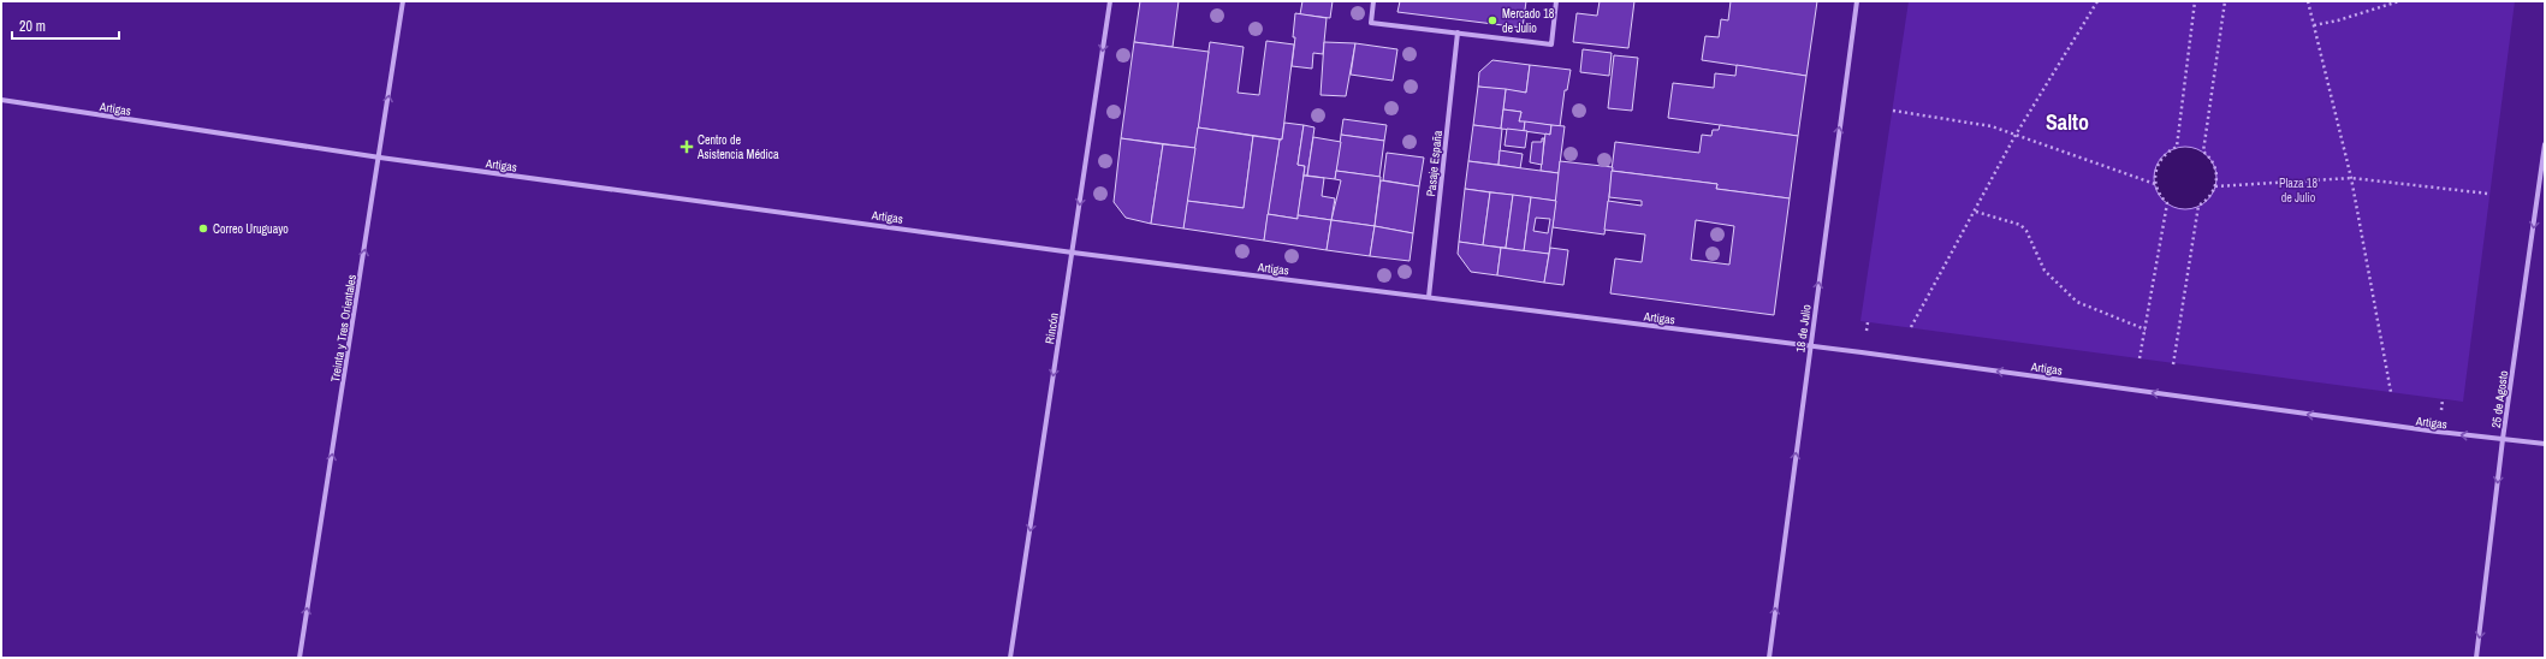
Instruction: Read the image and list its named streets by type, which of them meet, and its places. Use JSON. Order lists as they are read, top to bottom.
{
  "streets": {
    "street": [
      "Artigas",
      "Pasaje España",
      "Treinta y Tres Orientales",
      "Rincón",
      "18 de Julio",
      "25 de Agosto"
    ]
  },
  "crossings": [
    ["Artigas", "Pasaje España"],
    ["Artigas", "Treinta y Tres Orientales"],
    ["Artigas", "Rincón"],
    ["Artigas", "18 de Julio"],
    ["Artigas", "25 de Agosto"]
  ],
  "one_way": [
    "Treinta y Tres Orientales",
    "Rincón",
    "18 de Julio",
    "25 de Agosto"
  ],
  "districts": ["Salto"],
  "parks": ["Plaza 18 de Julio"],
  "places": {
    "other": ["Mercado 18 de Julio", "Correo Uruguayo"],
    "health": ["Centro de Asistencia Médica"]
  },
  "scale_bar": "20 m"
}
